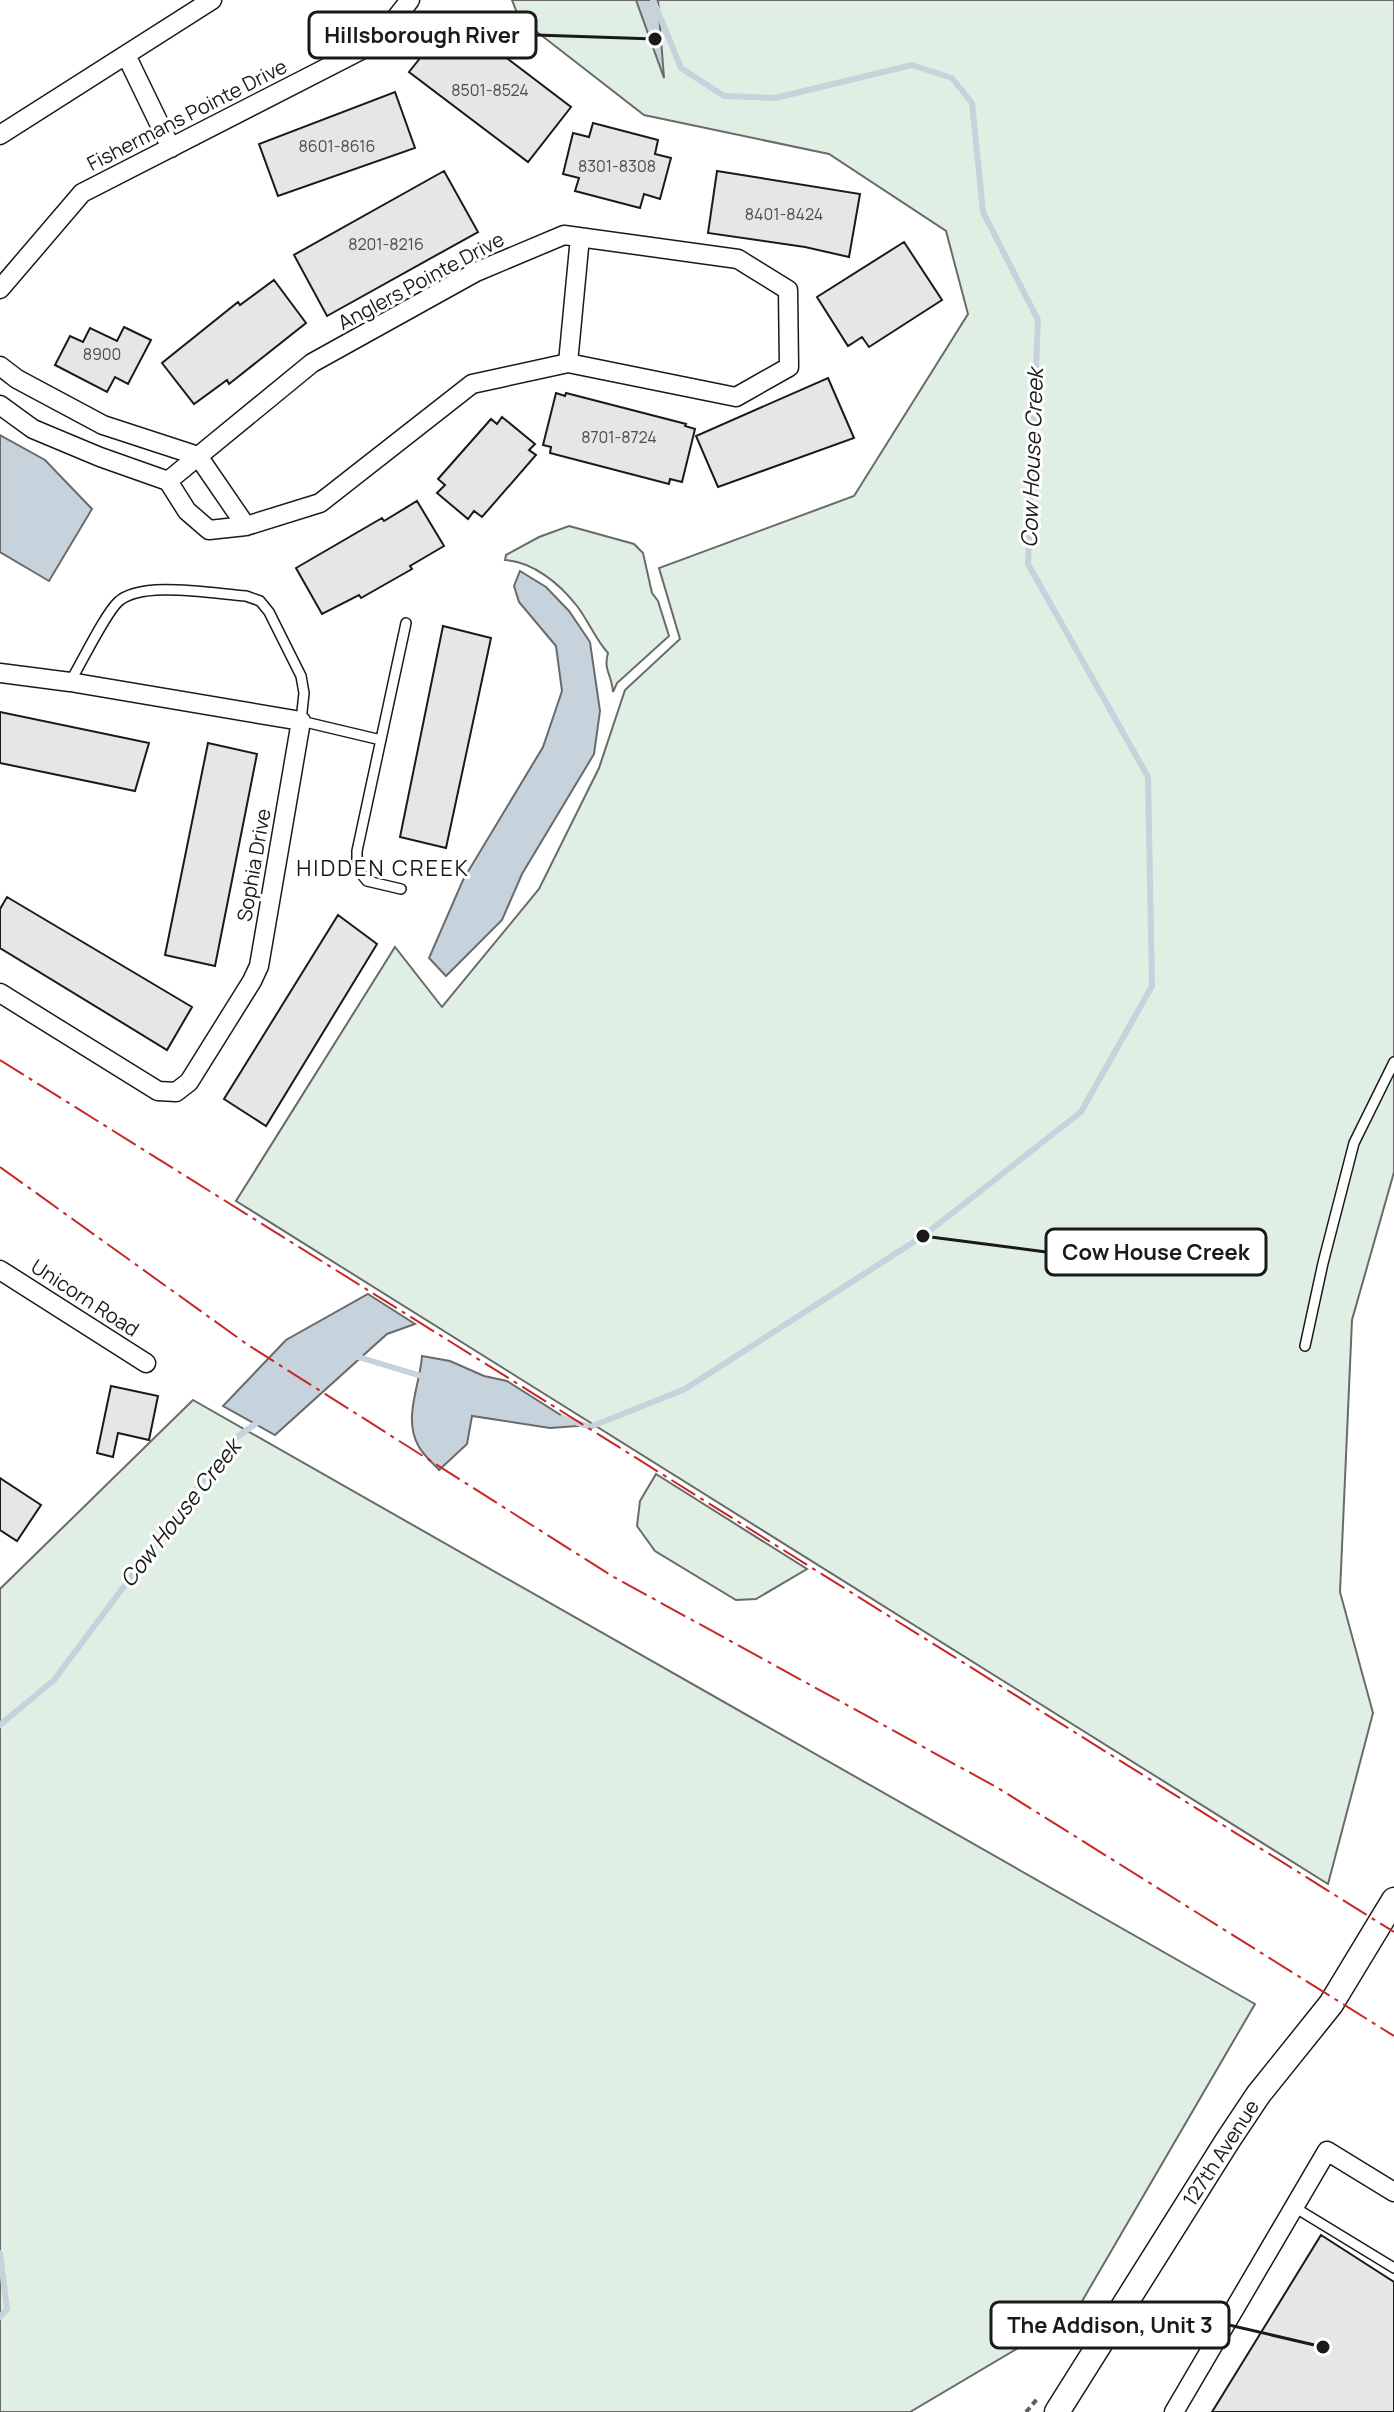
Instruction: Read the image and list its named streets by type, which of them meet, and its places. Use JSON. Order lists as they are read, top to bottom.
{
  "streets": {
    "street": [
      "Fishermans Pointe Drive",
      "Anglers Pointe Drive",
      "Sophia Drive",
      "Unicorn Road",
      "127th Avenue"
    ]
  },
  "districts": ["HIDDEN CREEK"],
  "water": ["Cow House Creek"],
  "places": ["Hillsborough River", "Cow House Creek", "The Addison, Unit 3"],
  "house_numbers": [
    "8501-8524",
    "8601-8616",
    "8301-8308",
    "8401-8424",
    "8201-8216",
    "8900",
    "8701-8724"
  ]
}
